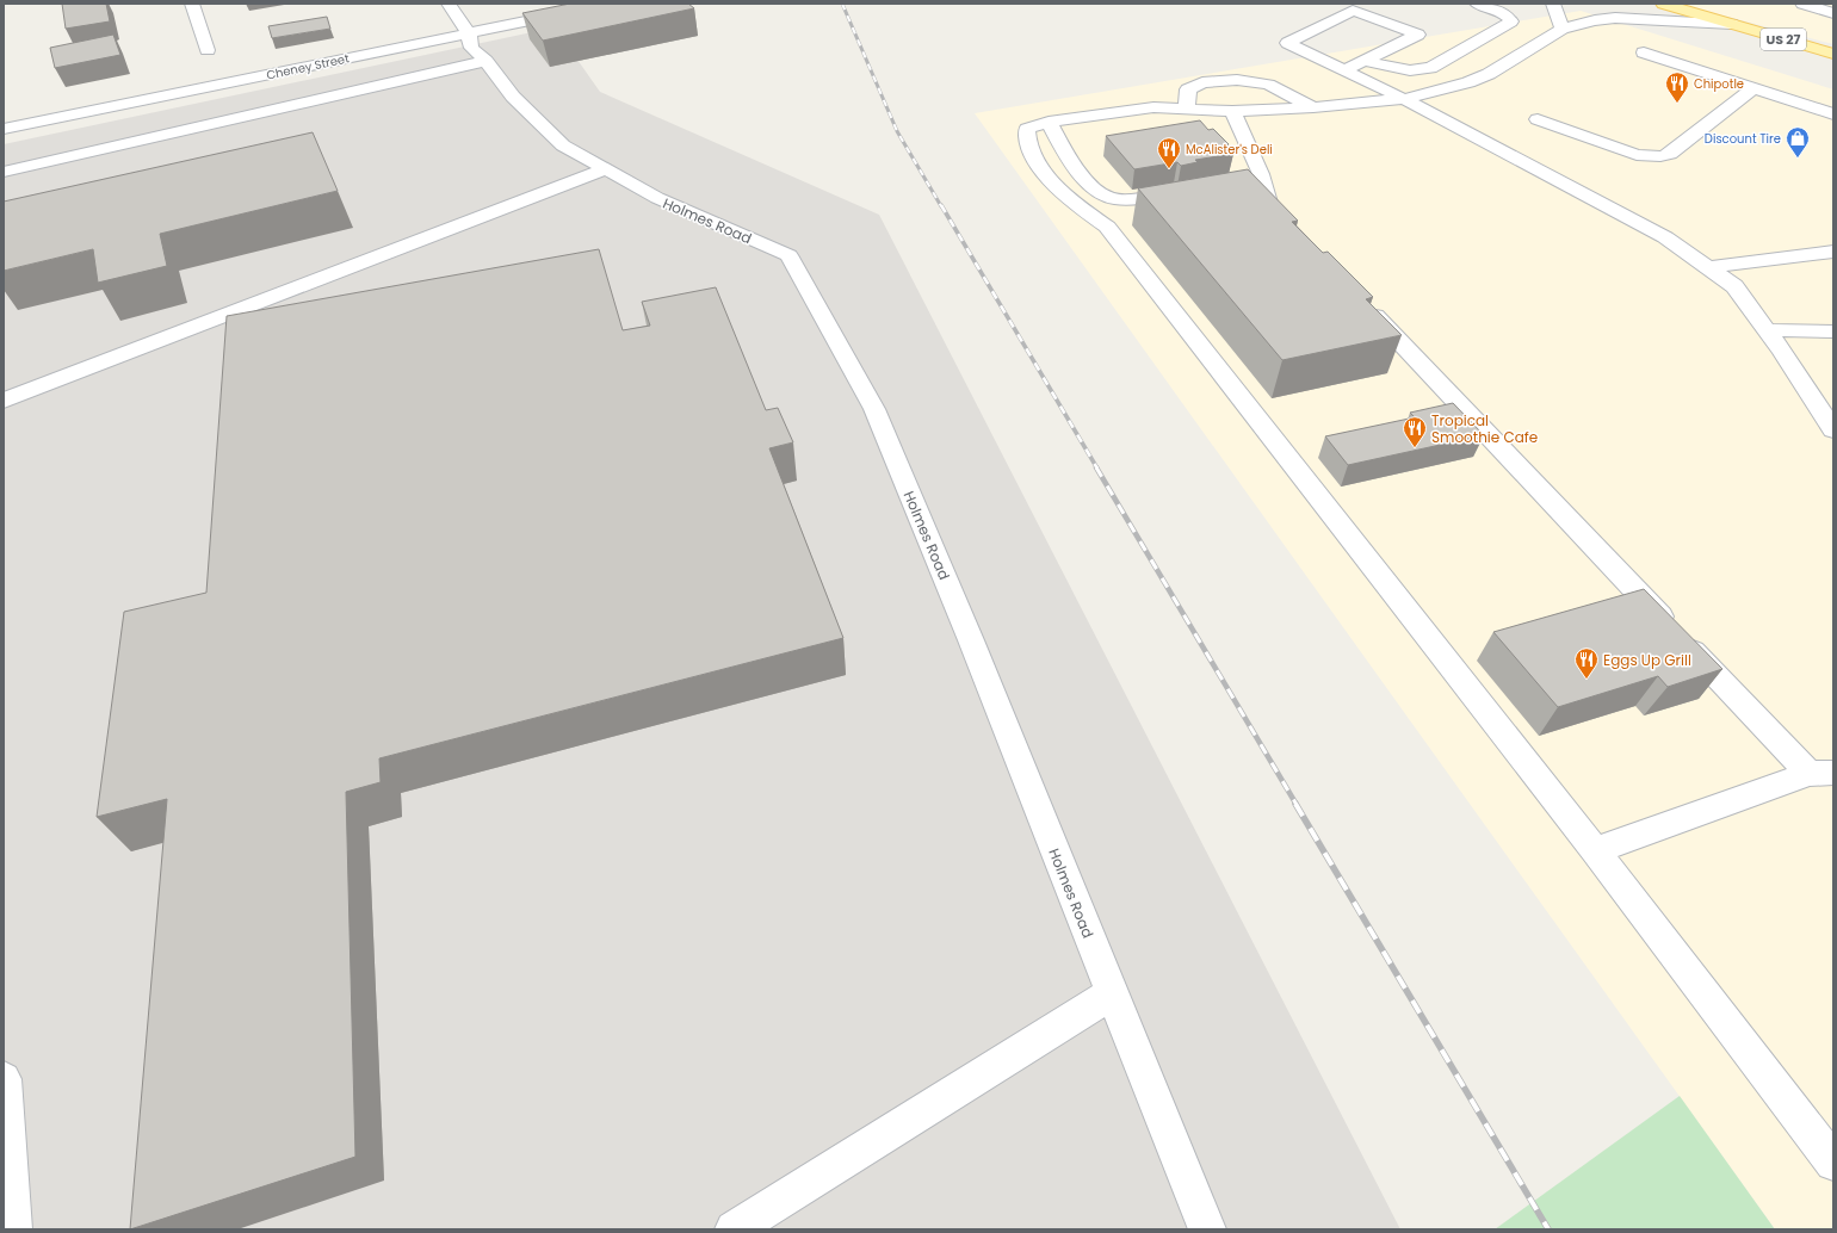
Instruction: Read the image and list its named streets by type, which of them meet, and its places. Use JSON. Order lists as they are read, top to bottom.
{
  "streets": {
    "main road": ["US 27"],
    "street": ["Cheney Street", "Holmes Road"]
  },
  "crossings": [
    ["Cheney Street", "Holmes Road"]
  ],
  "places": {
    "restaurant": [
      "Chipotle",
      "McAlister's Deli",
      "Tropical Smoothie Cafe",
      "Eggs Up Grill"
    ],
    "shop": ["Discount Tire"]
  }
}
